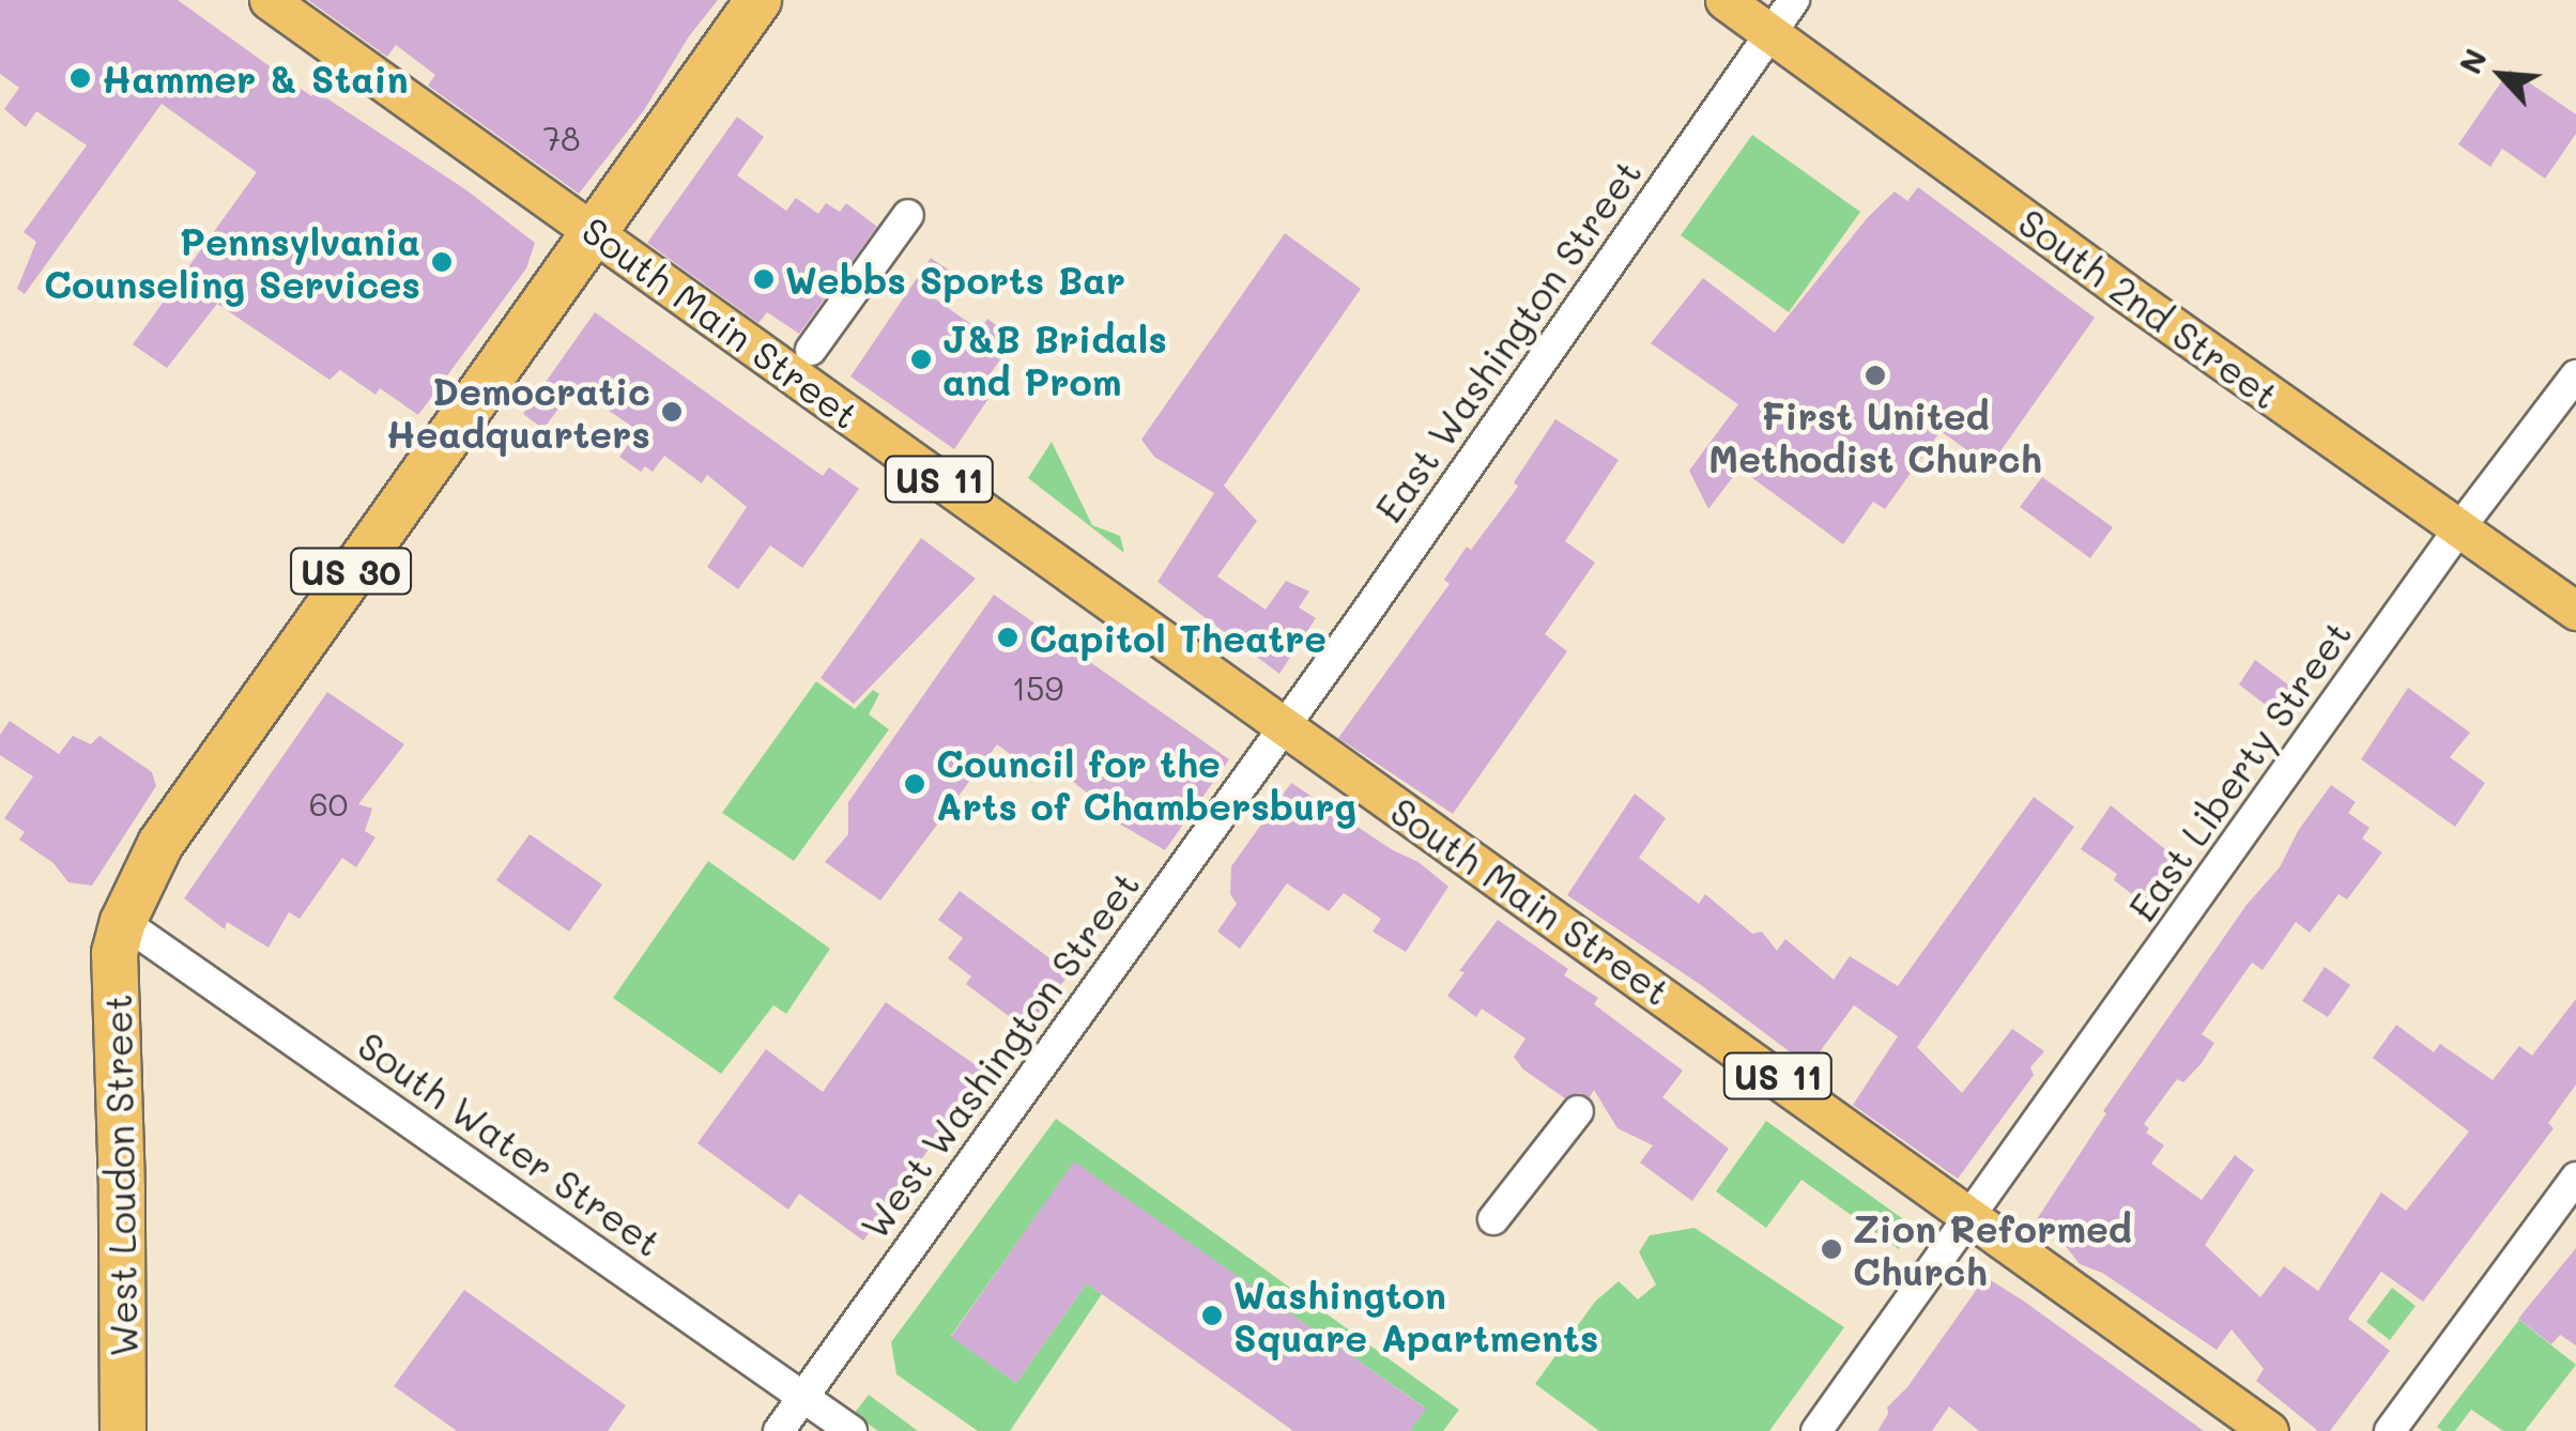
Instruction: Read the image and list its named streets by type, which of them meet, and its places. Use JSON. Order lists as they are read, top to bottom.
{
  "streets": {
    "highway": ["US 30", "West Loudon Street"],
    "main road": ["South 2nd Street", "South Main Street", "US 11"],
    "street": [
      "East Washington Street",
      "East Liberty Street",
      "West Washington Street",
      "South Water Street"
    ]
  },
  "crossings": [
    ["South 2nd Street", "East Washington Street"],
    ["South 2nd Street", "East Liberty Street"],
    ["South Main Street", "East Washington Street"],
    ["South Main Street", "US 30"],
    ["South Main Street", "East Liberty Street"],
    ["South Main Street", "West Washington Street"],
    ["East Washington Street", "West Washington Street"],
    ["US 30", "South Water Street"],
    ["US 30", "West Loudon Street"],
    ["West Washington Street", "South Water Street"],
    ["South Water Street", "West Loudon Street"]
  ],
  "places": [
    "Hammer & Stain",
    "Pennsylvania Counseling Services",
    "Webbs Sports Bar",
    "J&B Bridals and Prom",
    "First United Methodist Church",
    "Democratic Headquarters",
    "Capitol Theatre",
    "Council for the Arts of Chambersburg",
    "Zion Reformed Church",
    "Washington Square Apartments"
  ],
  "house_numbers": ["78", "159", "60"],
  "north": "top left"
}
